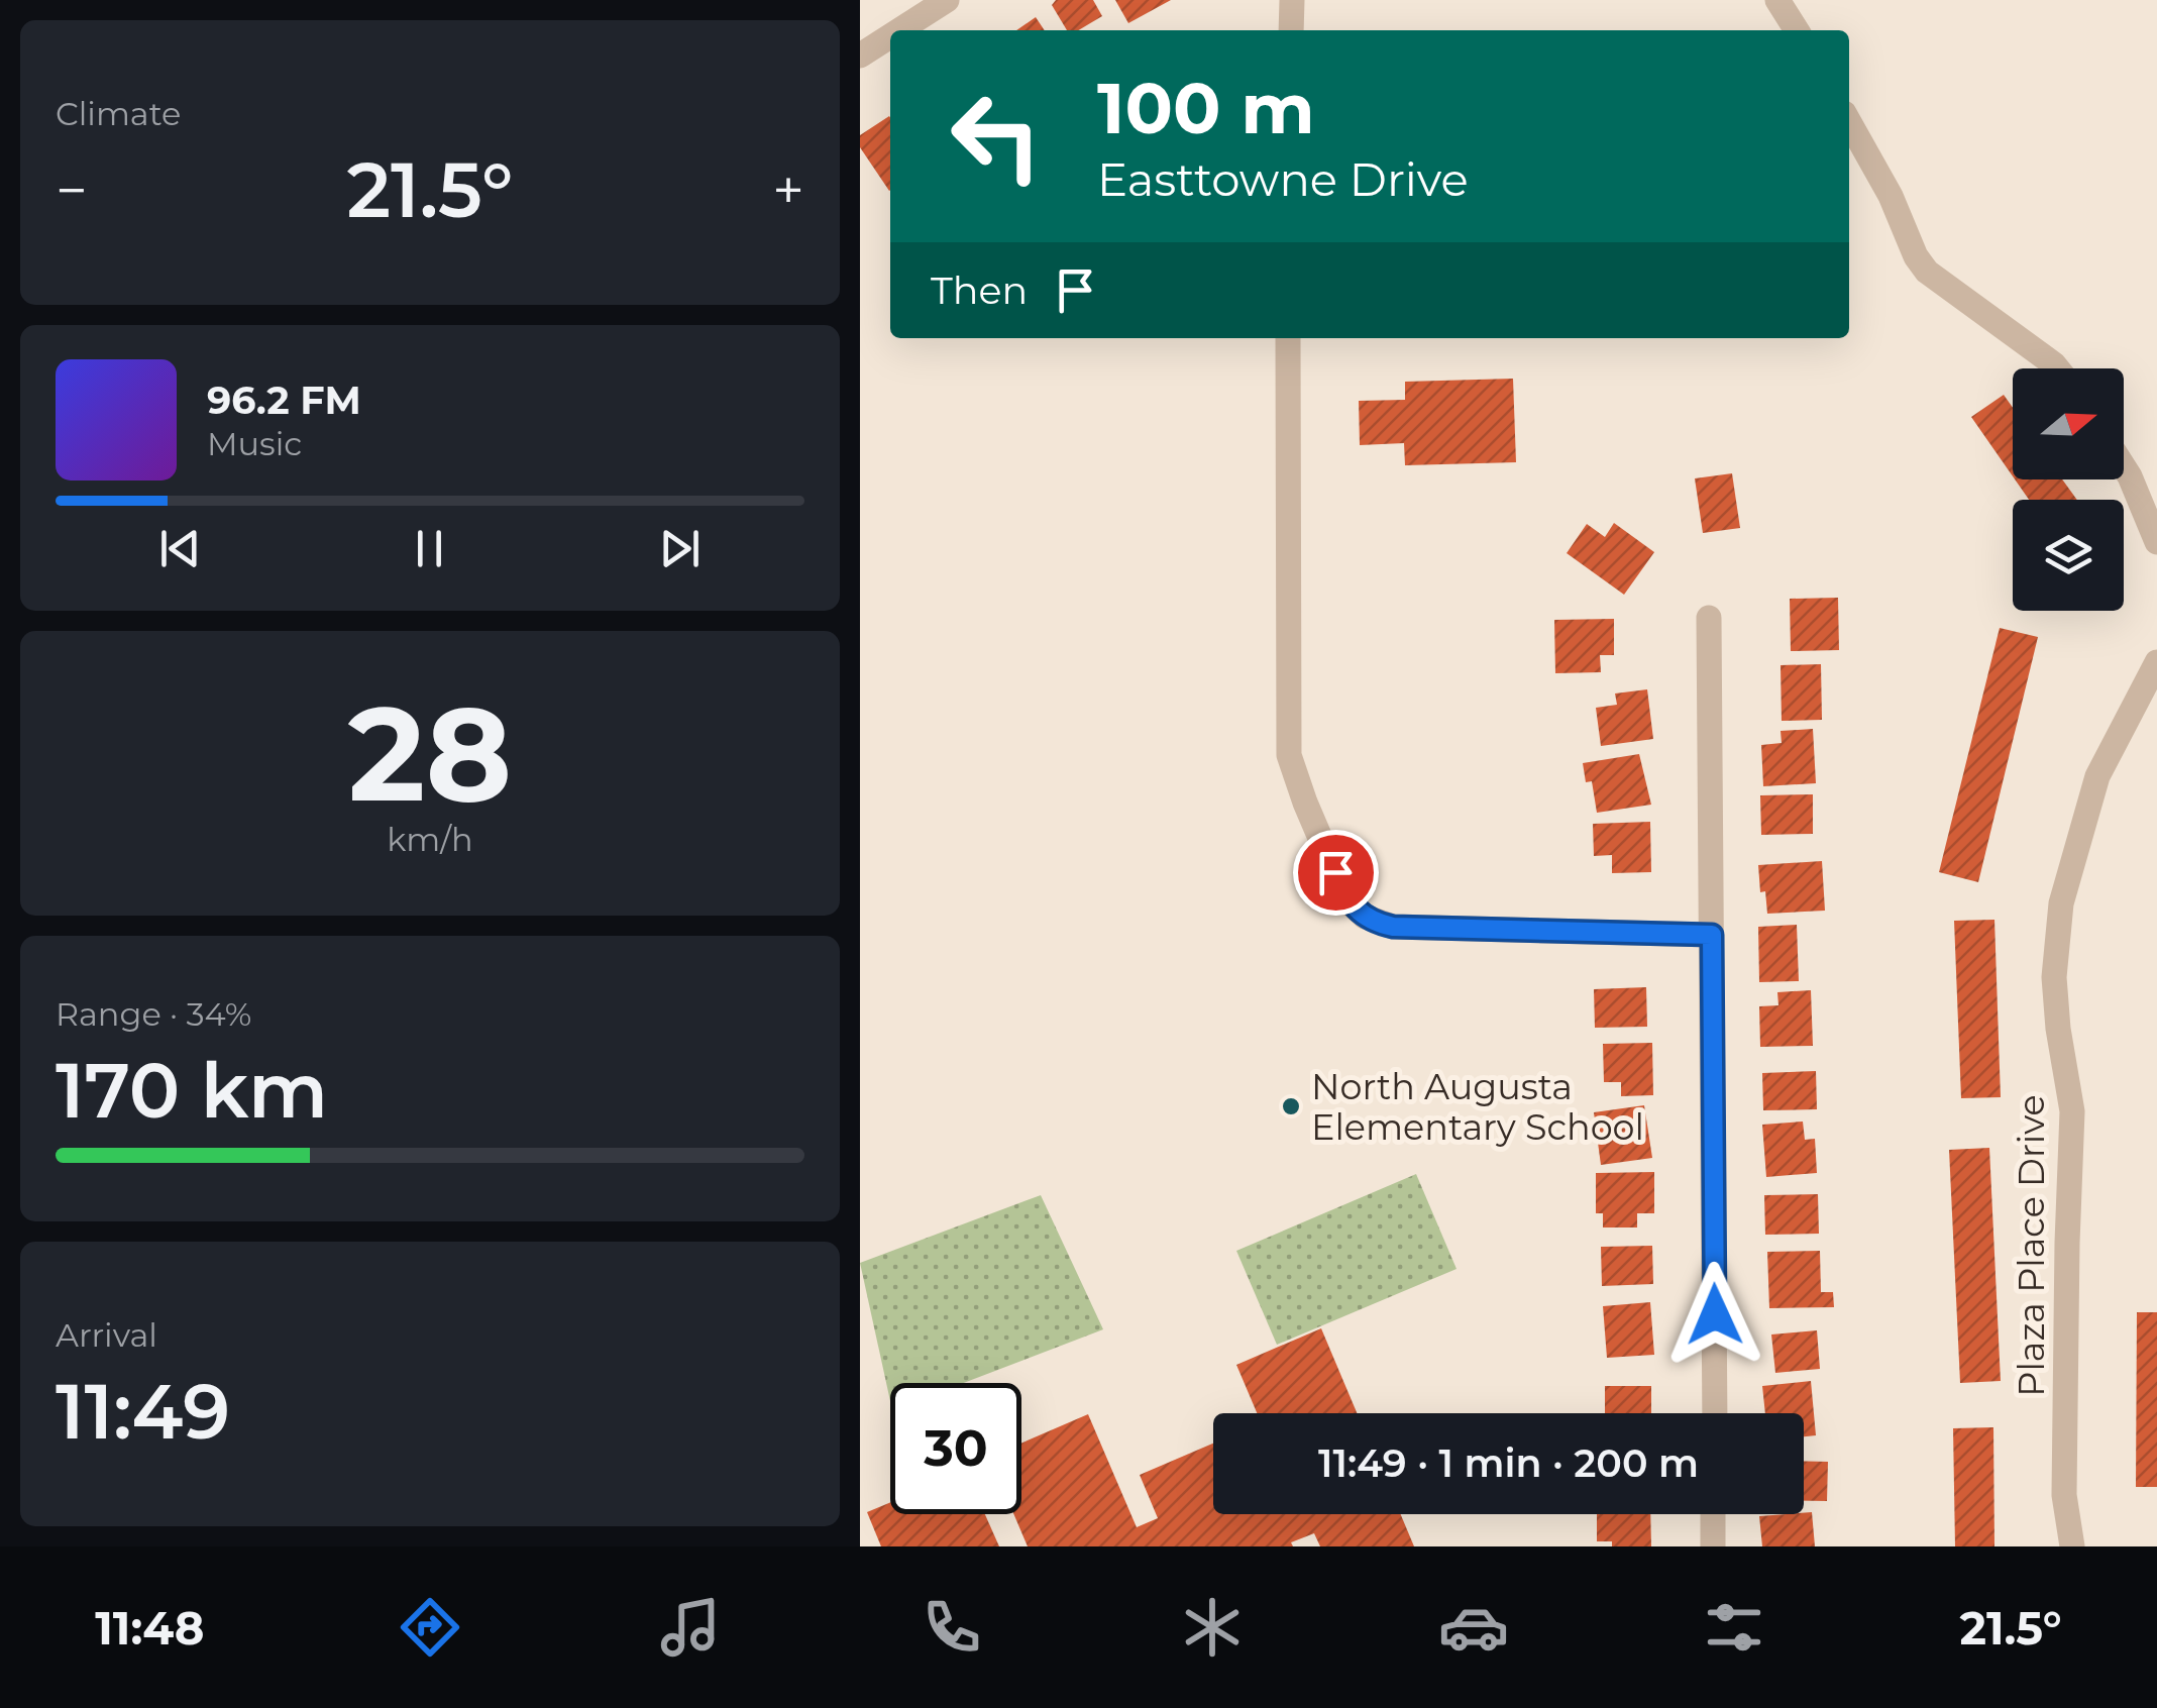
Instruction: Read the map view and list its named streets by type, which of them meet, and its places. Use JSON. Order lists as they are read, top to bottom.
{
  "streets": {
    "street": ["Plaza Place Drive"]
  },
  "places": ["North Augusta Elementary School"],
  "north": "right",
  "page": {
    "tile": [
      "Climate",
      ["28", "km/h"],
      ["Range · 34%", "170 km"],
      ["Arrival", "11:49"]
    ],
    "turn": ["100 m", "Easttowne Drive"],
    "heat": ["−", "21.5°", "+"],
    "then": "Then",
    "song": ["96.2 FM", "Music"],
    "limit": "30",
    "trip": "11:49 · 1 min · 200 m",
    "tabs": ["11:48", "21.5°"]
  }
}
